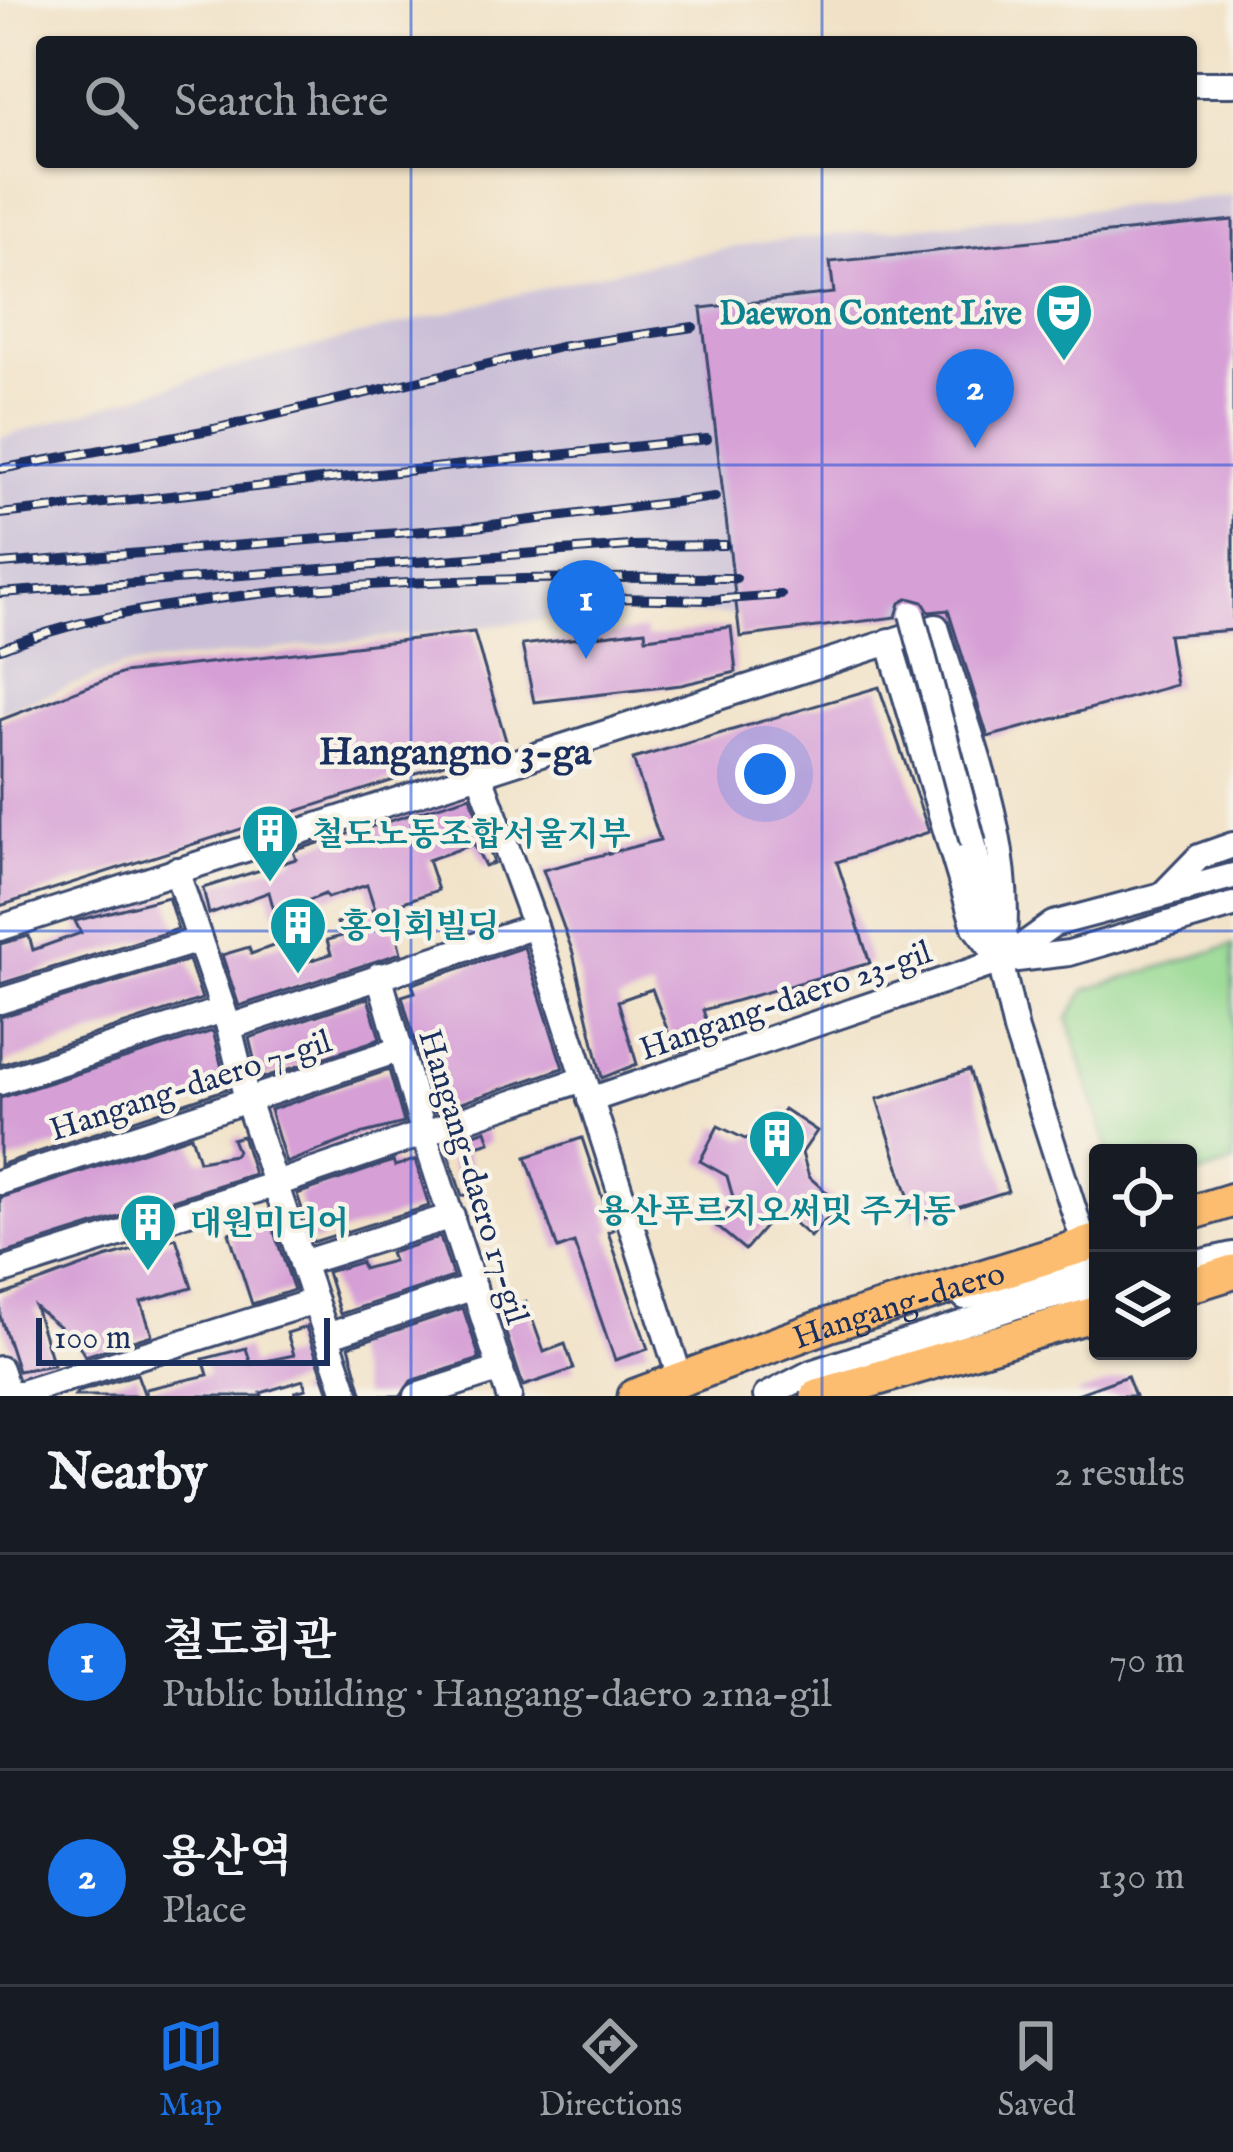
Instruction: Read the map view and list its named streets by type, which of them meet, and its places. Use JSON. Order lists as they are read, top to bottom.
{
  "streets": {
    "main road": ["Hangang-daero"],
    "street": ["Hangang-daero 23-gil", "Hangang-daero 7-gil", "Hangang-daero 17-gil"]
  },
  "crossings": [
    ["Hangang-daero 23-gil", "Hangang-daero 17-gil"],
    ["Hangang-daero 7-gil", "Hangang-daero 17-gil"]
  ],
  "districts": ["Hangangno 3-ga"],
  "places": {
    "theatre": ["Daewon Content Live"],
    "building": [
      "철도노동조합서울지부",
      "홍익회빌딩",
      "용산푸르지오써밋 주거동",
      "대원미디어"
    ]
  },
  "scale_bar": "100 m",
  "page": {
    "search": "Search here",
    "pins": ["2", "1"],
    "scale": "100 m",
    "heading": ["Nearby", "2 results"],
    "list": [
      {
        "mark": "1",
        "name": "철도회관",
        "note": "Public building · Hangang-daero 21na-gil",
        "value": "70 m"
      },
      {
        "mark": "2",
        "name": "용산역",
        "note": "Place",
        "value": "130 m"
      }
    ],
    "nav": ["Map", "Directions", "Saved"]
  }
}
